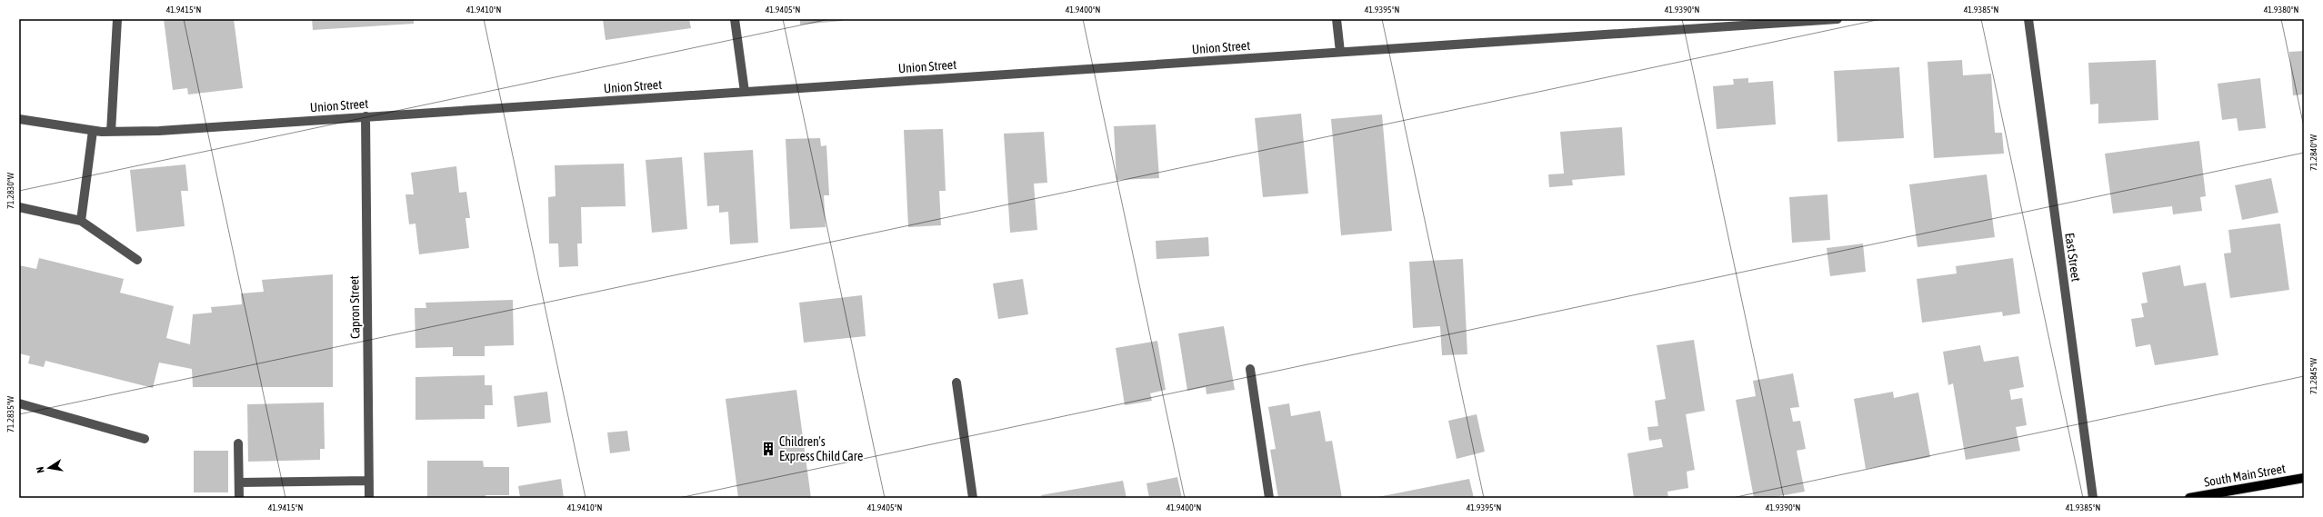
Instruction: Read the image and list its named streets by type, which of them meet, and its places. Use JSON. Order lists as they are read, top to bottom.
{
  "streets": {
    "main road": ["South Main Street"],
    "street": ["Union Street", "East Street", "Capron Street"]
  },
  "crossings": [
    ["Union Street", "Capron Street"]
  ],
  "places": {
    "building": ["Children's Express Child Care"]
  },
  "north": "left",
  "coordinates": [
    "41.9415°N",
    "41.9410°N",
    "41.9405°N",
    "41.9400°N",
    "41.9395°N",
    "41.9390°N",
    "41.9385°N",
    "41.9380°N",
    "71.2840°W",
    "71.2830°W",
    "71.2845°W",
    "71.2835°W"
  ]
}
